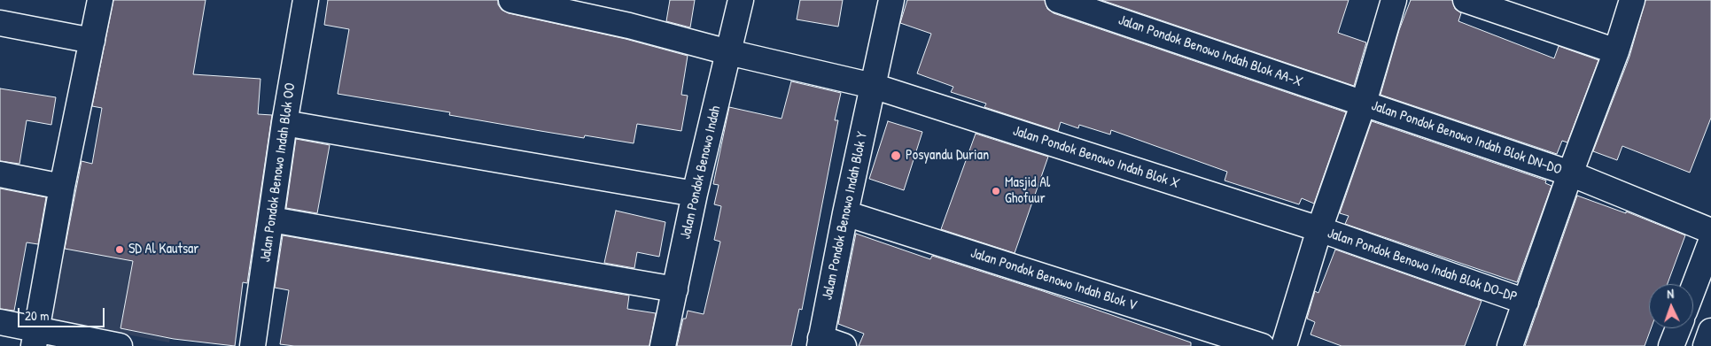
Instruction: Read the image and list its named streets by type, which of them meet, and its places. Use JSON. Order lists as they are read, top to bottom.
{
  "streets": {
    "street": [
      "Jalan Pondok Benowo Indah Blok AA-X",
      "Jalan Pondok Benowo Indah Blok DN-DO",
      "Jalan Pondok Benowo Indah Blok X",
      "Jalan Pondok Benowo Indah Blok OO",
      "Jalan Pondok Benowo Indah",
      "Jalan Pondok Benowo Indah Blok Y",
      "Jalan Pondok Benowo Indah Blok DO-DP",
      "Jalan Pondok Benowo Indah Blok V"
    ]
  },
  "crossings": [
    ["Jalan Pondok Benowo Indah Blok AA-X", "Jalan Pondok Benowo Indah Blok DN-DO"],
    ["Jalan Pondok Benowo Indah Blok X", "Jalan Pondok Benowo Indah"],
    ["Jalan Pondok Benowo Indah Blok X", "Jalan Pondok Benowo Indah Blok Y"],
    ["Jalan Pondok Benowo Indah Blok X", "Jalan Pondok Benowo Indah Blok DO-DP"],
    ["Jalan Pondok Benowo Indah Blok Y", "Jalan Pondok Benowo Indah Blok V"]
  ],
  "places": ["Posyandu Durian", "Masjid Al Ghofuur", "SD Al Kautsar"],
  "scale_bar": "20 m",
  "north": "top"
}
